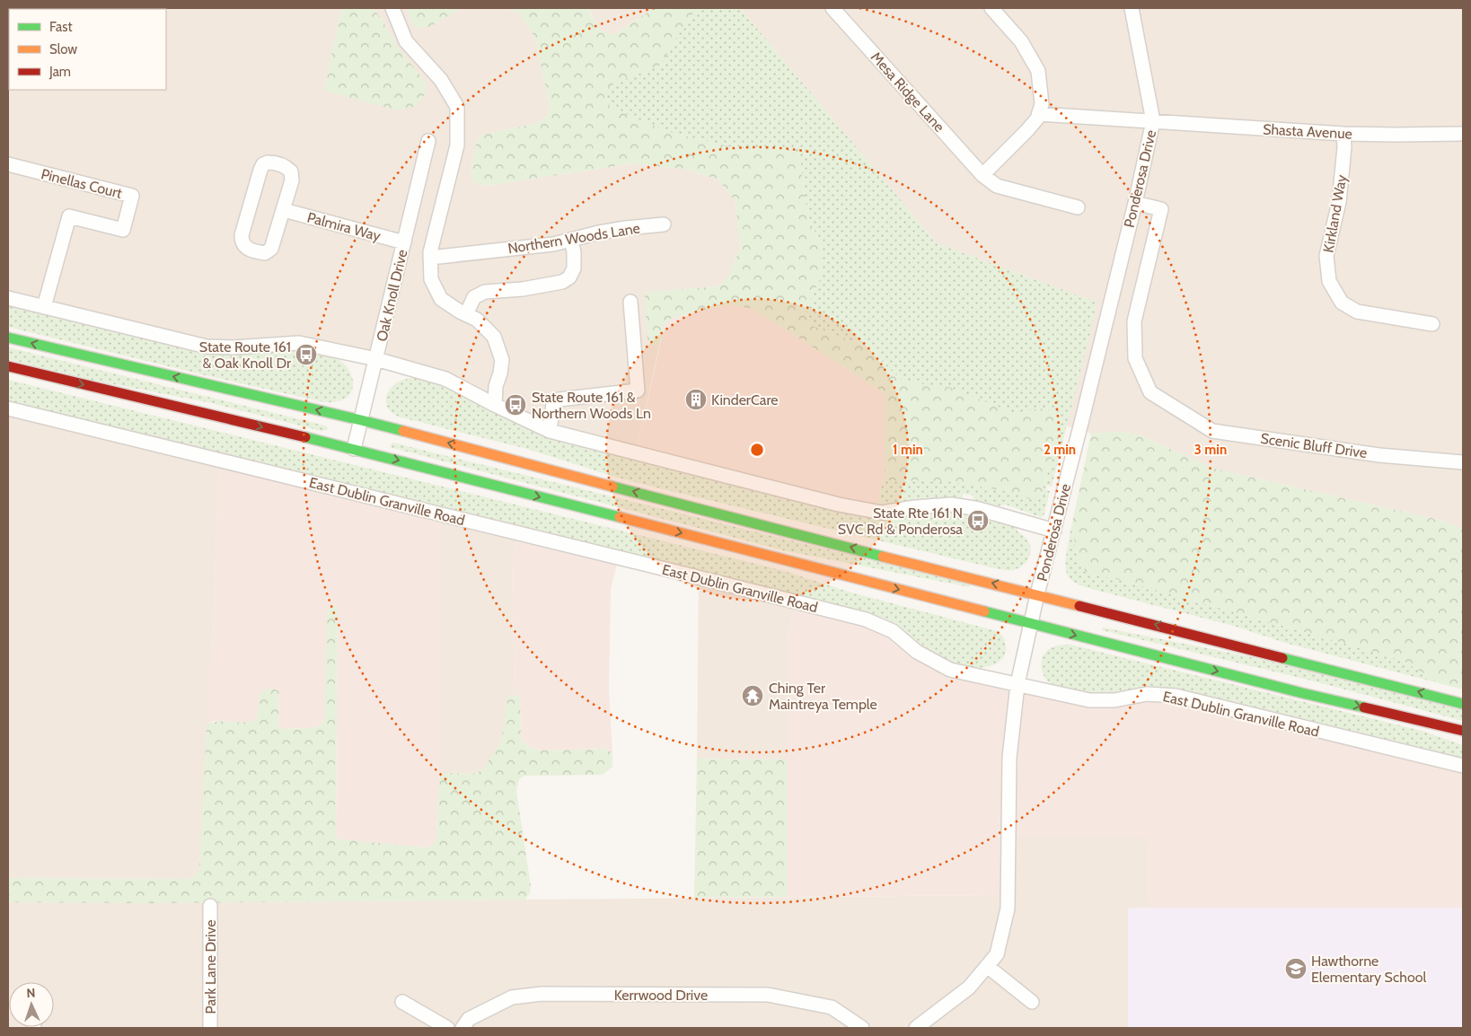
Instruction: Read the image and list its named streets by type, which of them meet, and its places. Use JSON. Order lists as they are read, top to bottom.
{
  "streets": {
    "street": [
      "Mesa Ridge Lane",
      "Shasta Avenue",
      "Ponderosa Drive",
      "Pinellas Court",
      "Kirkland Way",
      "Palmira Way",
      "Northern Woods Lane",
      "Oak Knoll Drive",
      "Scenic Bluff Drive",
      "East Dublin Granville Road",
      "Park Lane Drive",
      "Kerrwood Drive"
    ]
  },
  "crossings": [
    ["Shasta Avenue", "Ponderosa Drive"],
    ["Shasta Avenue", "Kirkland Way"],
    ["Ponderosa Drive", "Scenic Bluff Drive"],
    ["Ponderosa Drive", "East Dublin Granville Road"],
    ["Palmira Way", "Oak Knoll Drive"]
  ],
  "places": {
    "bus stop": ["State Route 161 & Oak Knoll Dr", "State Route 161 & Northern Woods Ln", "State Rte 161 N SVC Rd & Ponderosa"],
    "building": ["KinderCare"],
    "temple": ["Ching Ter Maintreya Temple"],
    "school or university": ["Hawthorne Elementary School"]
  },
  "legend": ["Fast", "Slow", "Jam"],
  "north": "top",
  "rings": ["1 min", "2 min", "3 min"]
}
